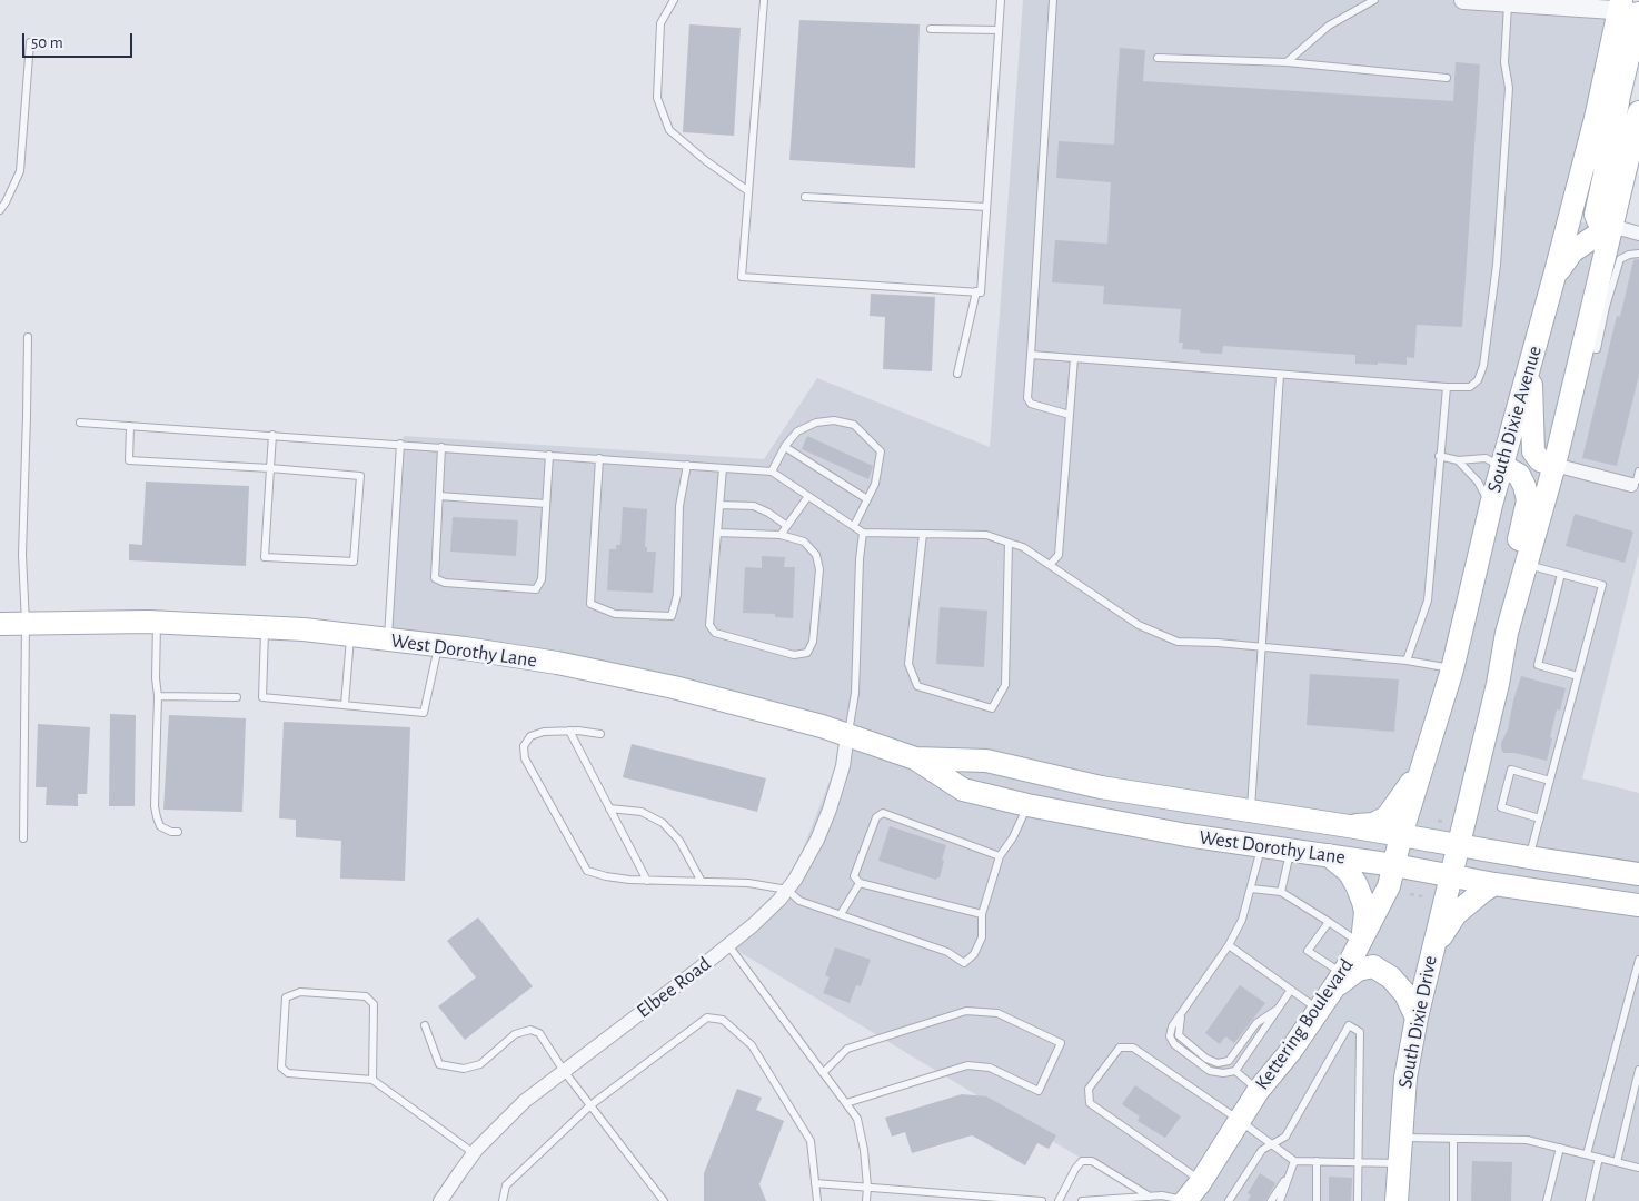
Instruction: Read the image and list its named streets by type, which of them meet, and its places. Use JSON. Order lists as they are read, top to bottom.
{
  "streets": {
    "main road": [
      "South Dixie Avenue",
      "West Dorothy Lane",
      "South Dixie Drive",
      "Kettering Boulevard"
    ],
    "street": ["Elbee Road"]
  },
  "crossings": [
    ["South Dixie Avenue", "West Dorothy Lane"],
    ["South Dixie Avenue", "Kettering Boulevard"],
    ["West Dorothy Lane", "Elbee Road"],
    ["West Dorothy Lane", "South Dixie Drive"],
    ["West Dorothy Lane", "Kettering Boulevard"]
  ],
  "scale_bar": "50 m"
}
